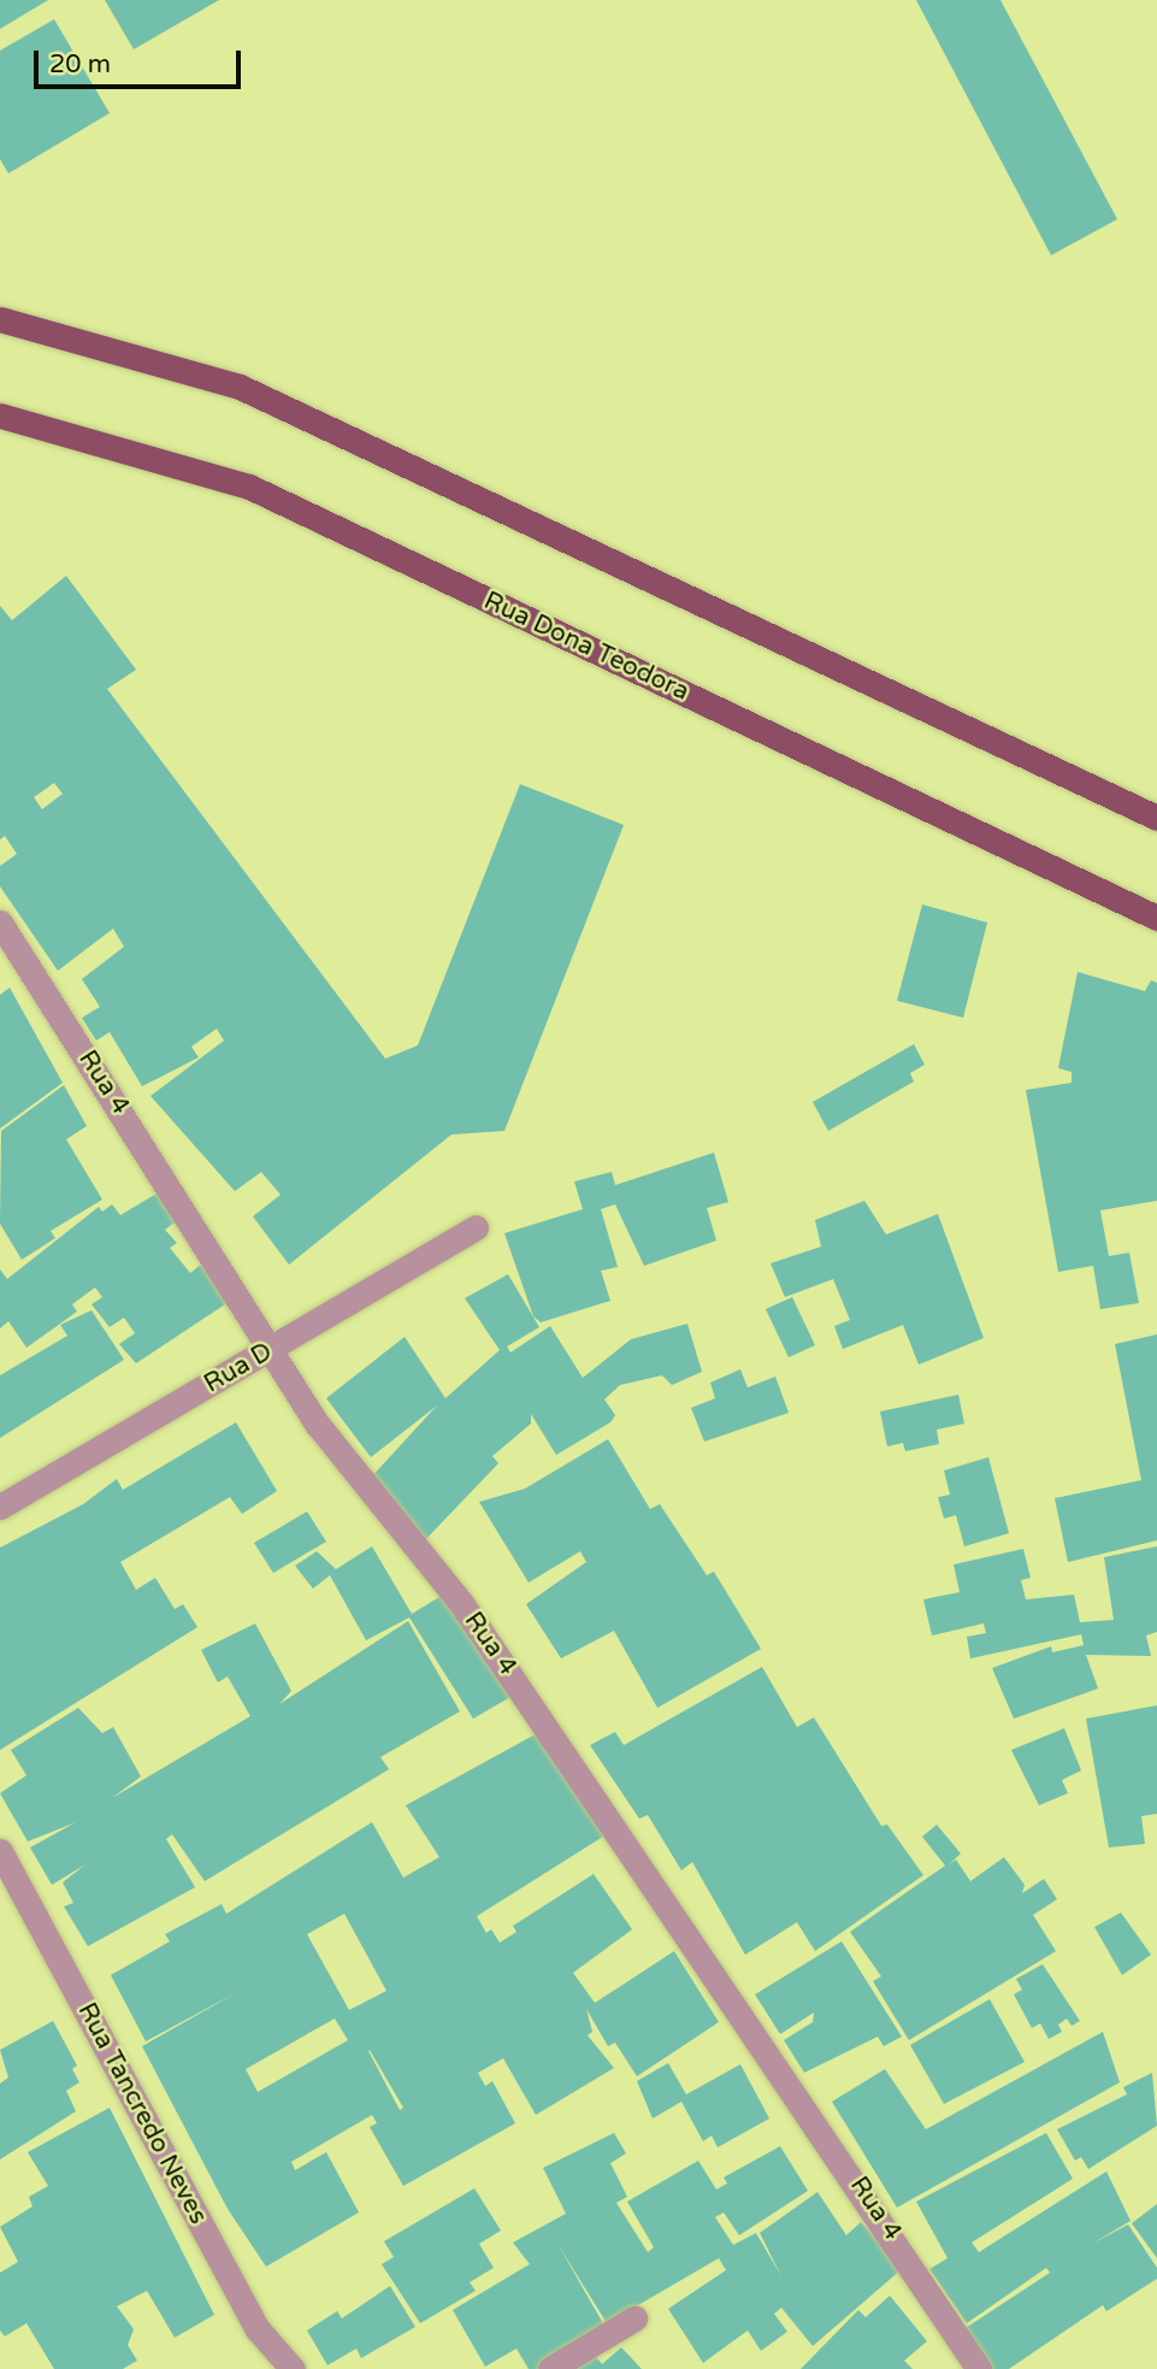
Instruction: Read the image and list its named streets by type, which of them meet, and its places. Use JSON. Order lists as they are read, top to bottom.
{
  "streets": {
    "main road": ["Rua Dona Teodora"],
    "street": ["Rua 4", "Rua D", "Rua Tancredo Neves"]
  },
  "crossings": [
    ["Rua 4", "Rua D"]
  ],
  "scale_bar": "20 m"
}
